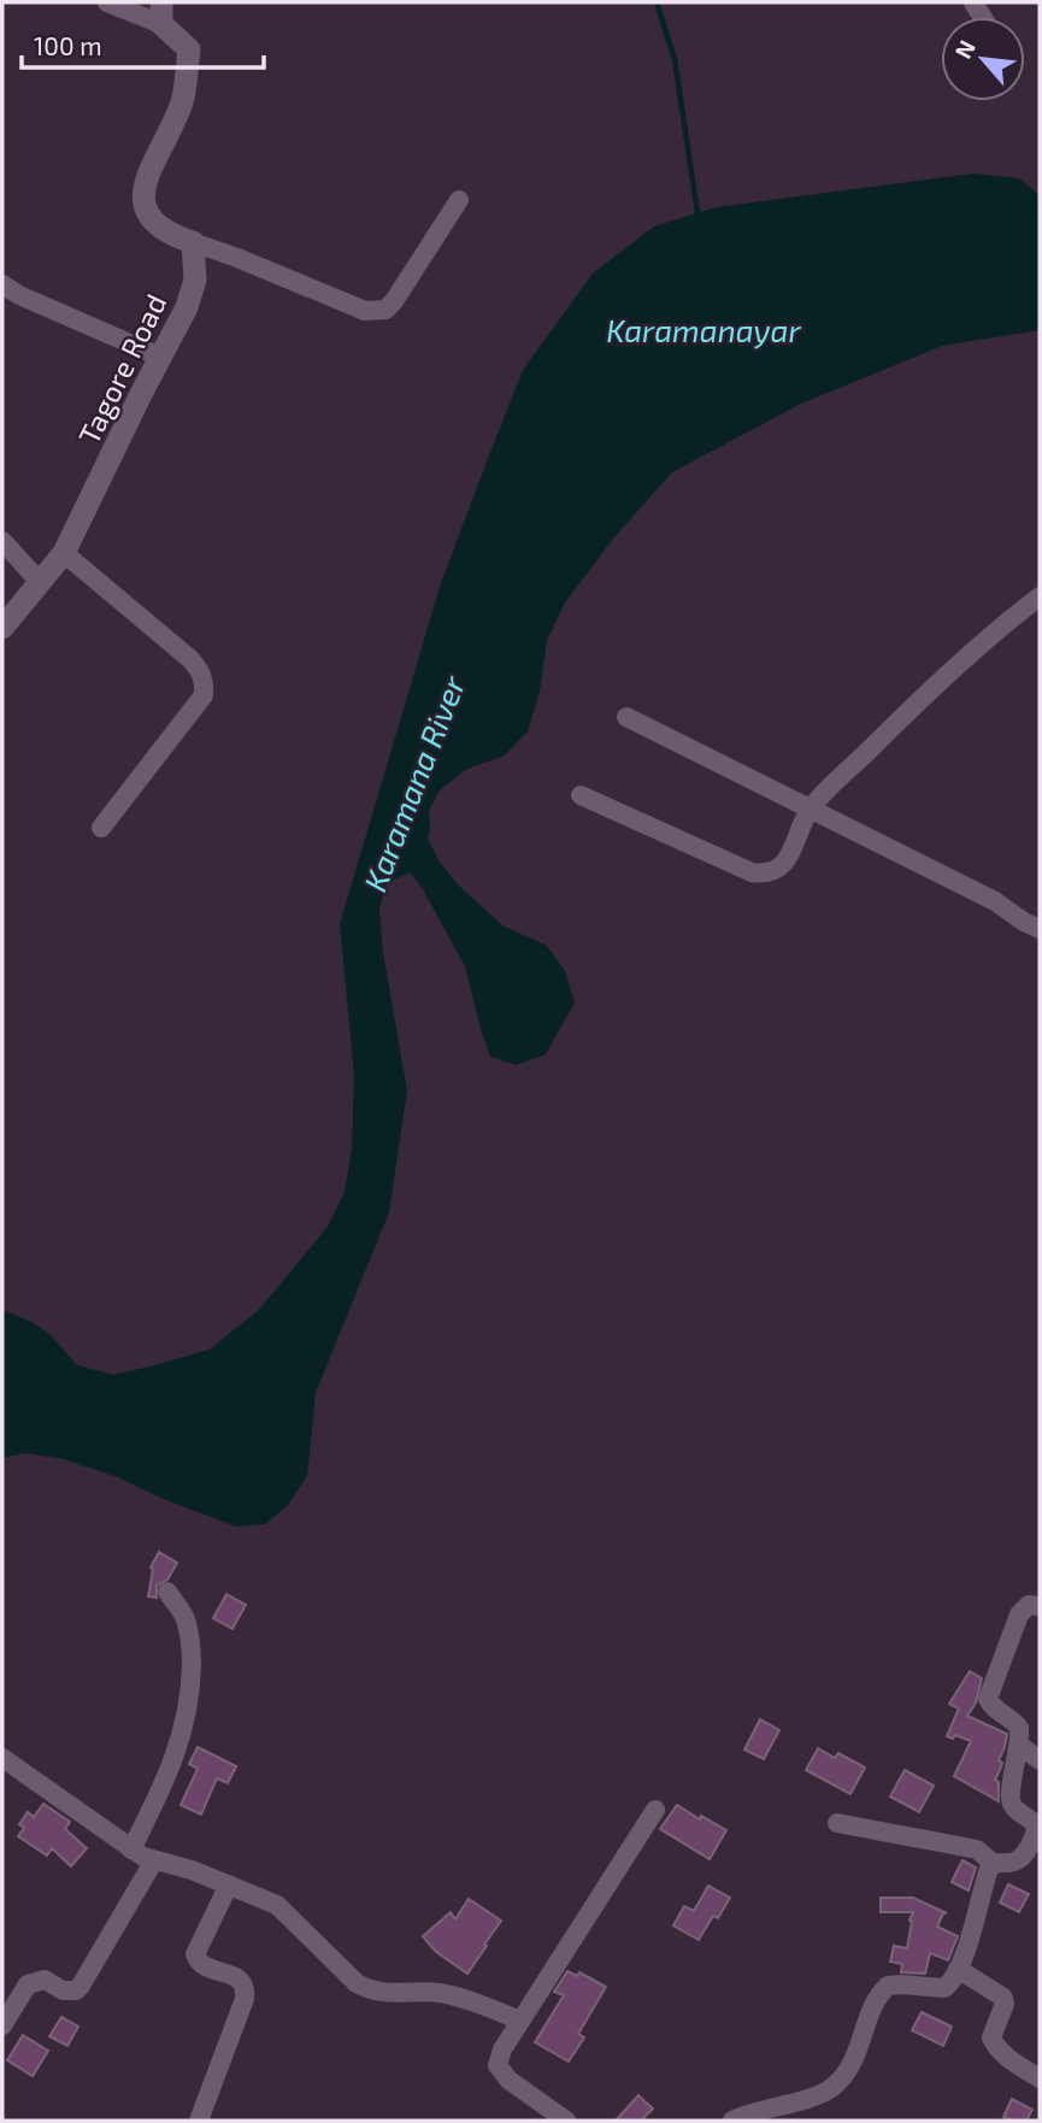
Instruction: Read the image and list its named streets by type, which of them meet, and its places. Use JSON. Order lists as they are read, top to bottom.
{
  "streets": {
    "street": ["Tagore Road"]
  },
  "water": ["Karamanayar", "Karamana River"],
  "scale_bar": "100 m",
  "north": "top left"
}
